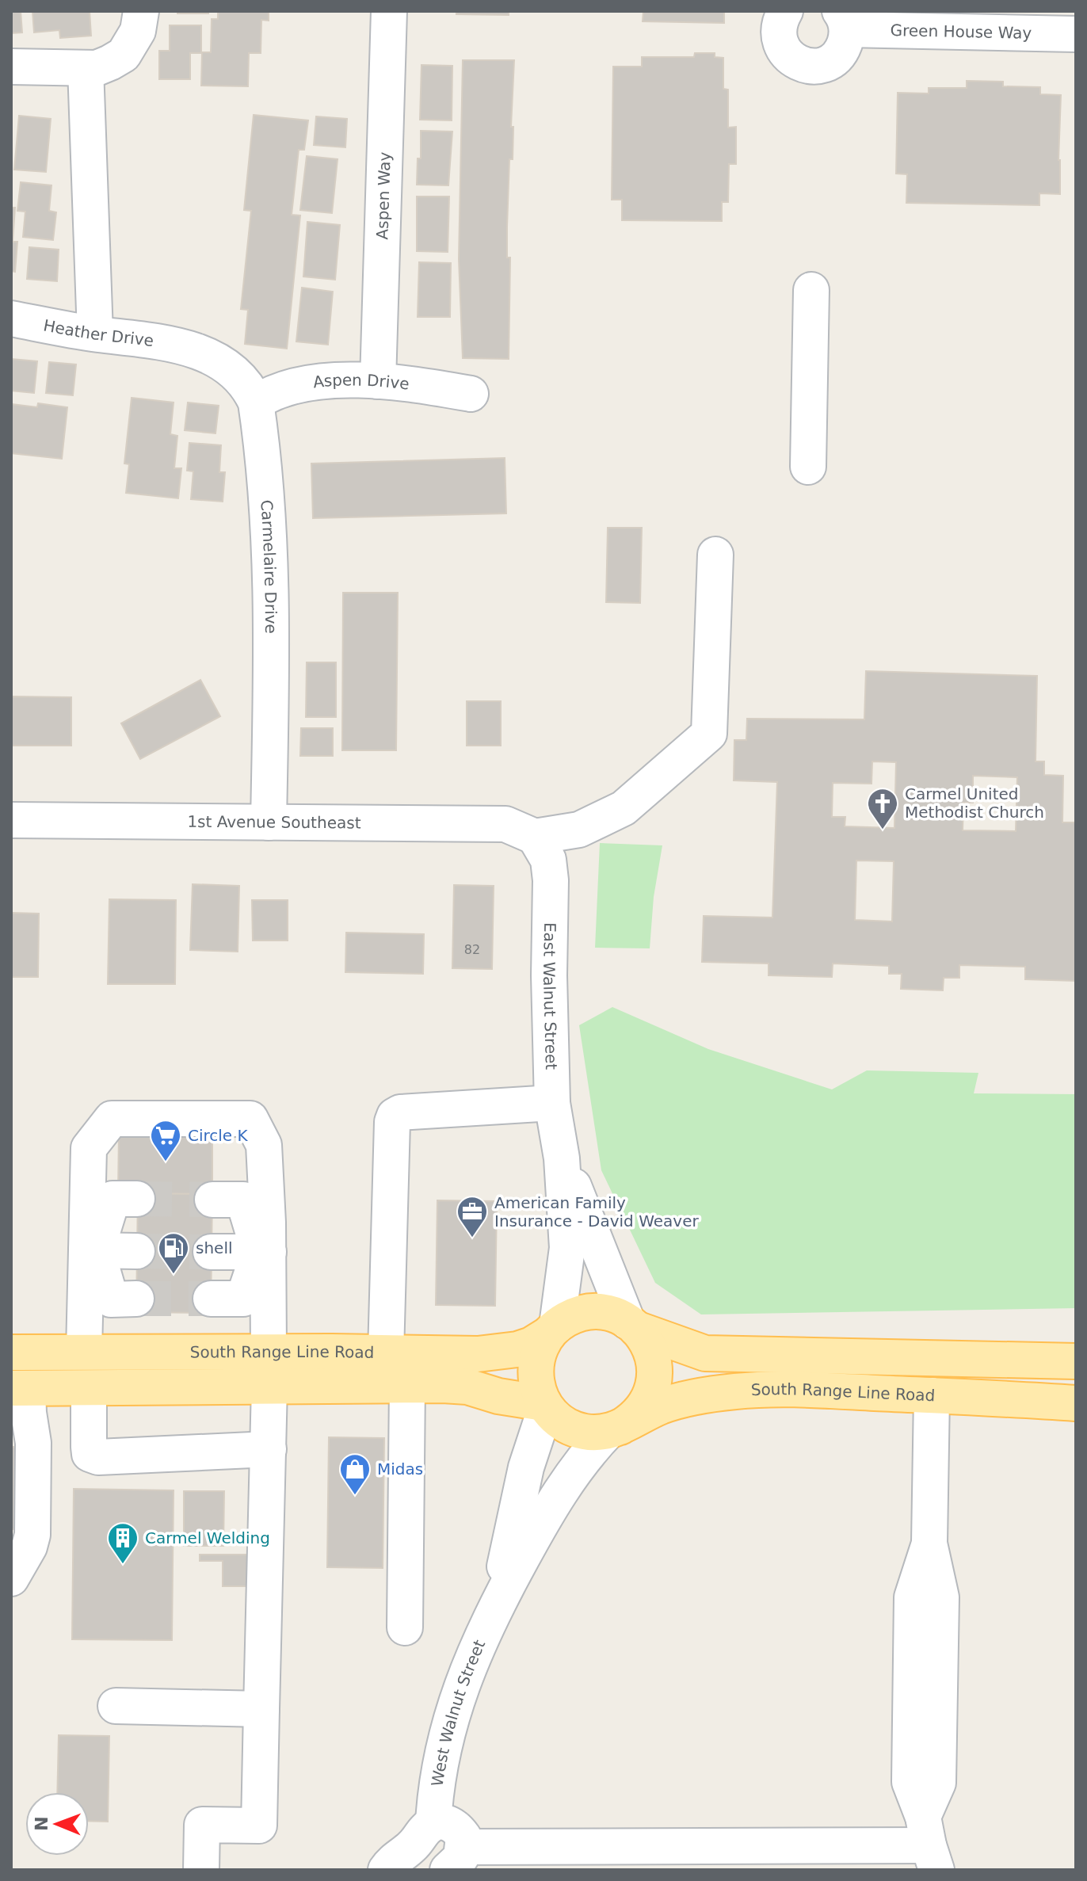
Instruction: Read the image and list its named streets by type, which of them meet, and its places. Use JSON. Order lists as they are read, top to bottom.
{
  "streets": {
    "main road": ["South Range Line Road"],
    "street": [
      "Green House Way",
      "Aspen Way",
      "Heather Drive",
      "Aspen Drive",
      "Carmelaire Drive",
      "1st Avenue Southeast",
      "East Walnut Street",
      "West Walnut Street"
    ]
  },
  "crossings": [
    ["Aspen Way", "Aspen Drive"],
    ["Heather Drive", "Carmelaire Drive"],
    ["Aspen Drive", "Carmelaire Drive"],
    ["Carmelaire Drive", "1st Avenue Southeast"],
    ["1st Avenue Southeast", "East Walnut Street"],
    ["East Walnut Street", "South Range Line Road"],
    ["East Walnut Street", "West Walnut Street"],
    ["South Range Line Road", "West Walnut Street"]
  ],
  "places": {
    "church": ["Carmel United Methodist Church"],
    "supermarket": ["Circle K"],
    "office": ["American Family Insurance - David Weaver"],
    "fuel station": ["shell"],
    "shop": ["Midas"],
    "building": ["Carmel Welding"]
  },
  "house_numbers": ["82"],
  "north": "left"
}
